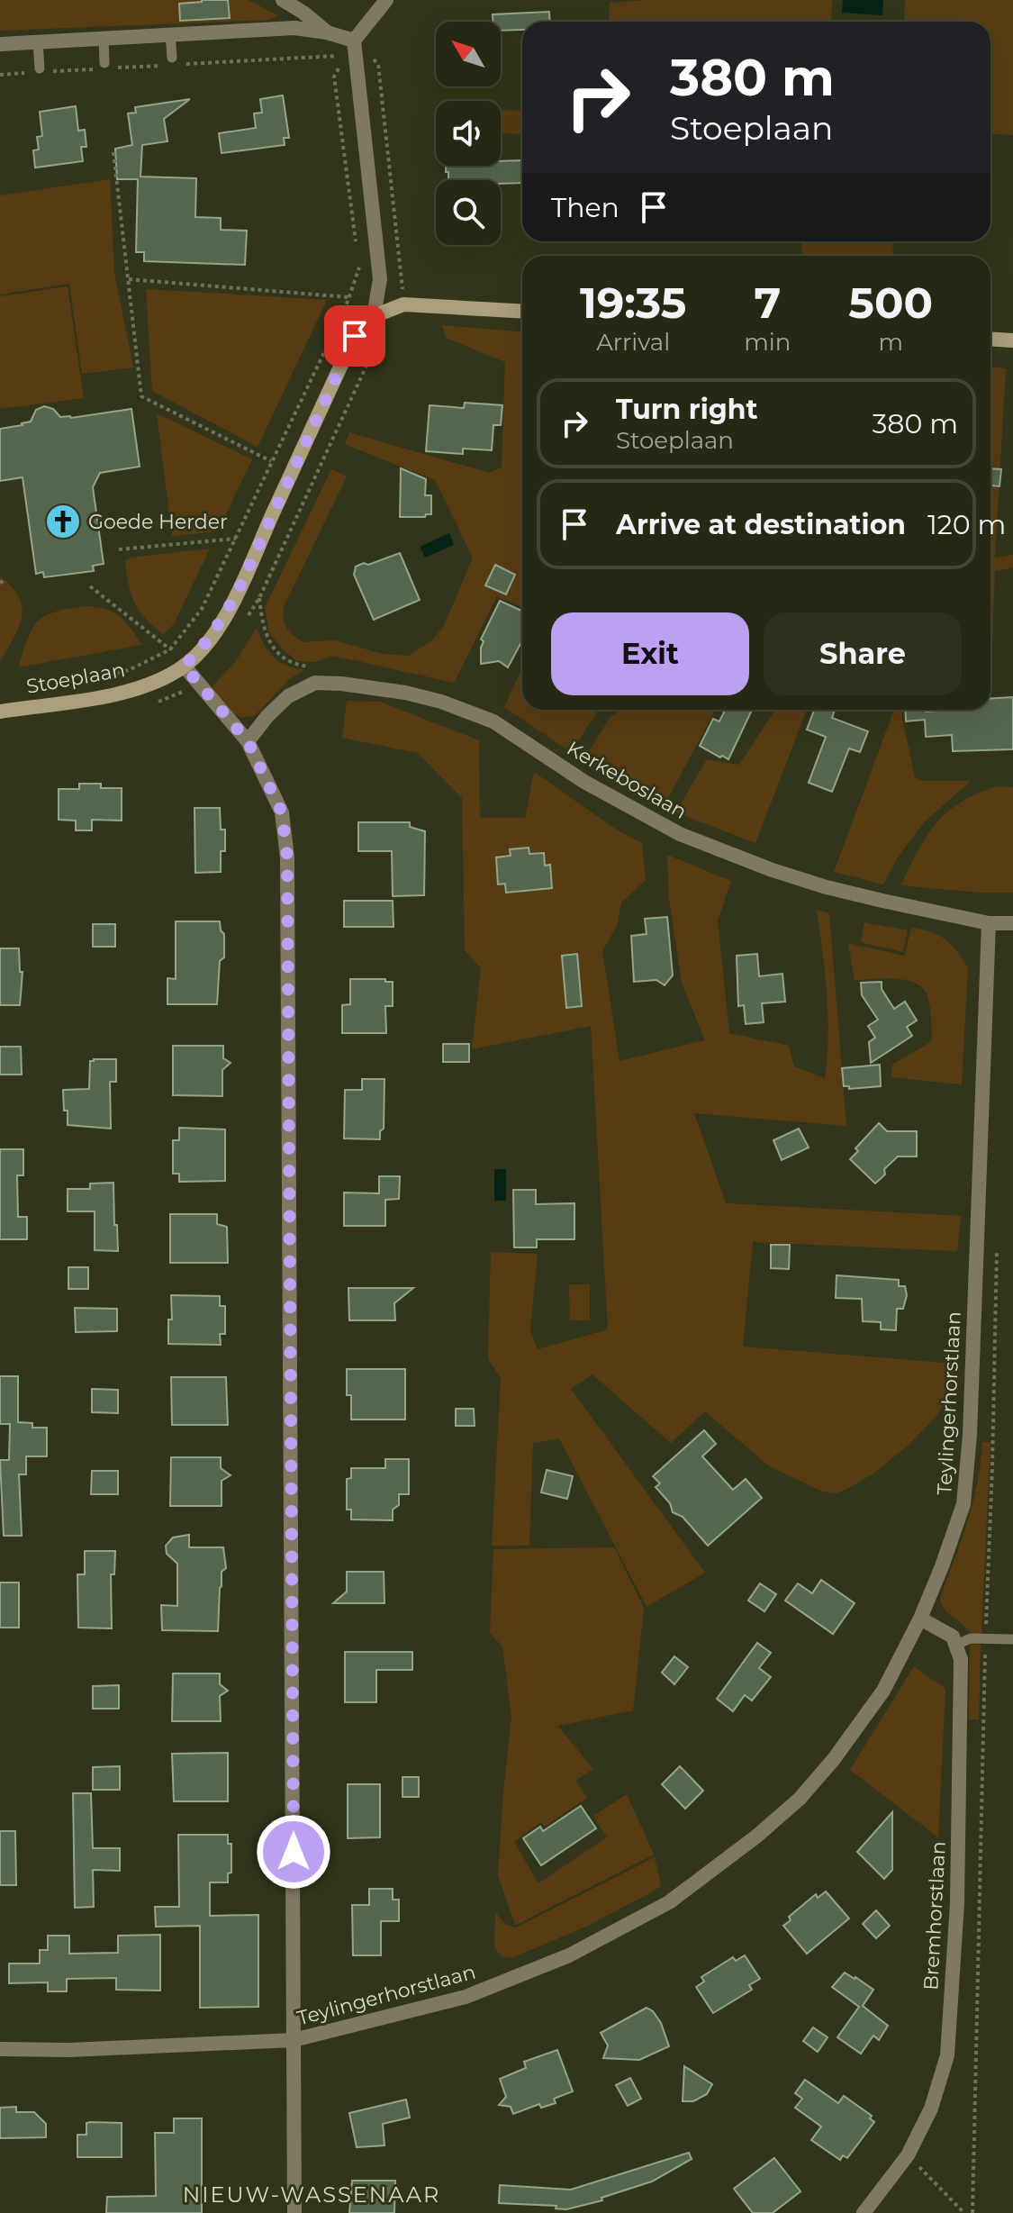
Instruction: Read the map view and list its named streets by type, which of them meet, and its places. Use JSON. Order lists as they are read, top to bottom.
{
  "streets": {
    "street": [
      "Stoeplaan",
      "Kerkeboslaan",
      "Teylingerhorstlaan",
      "Bremhorstlaan"
    ]
  },
  "crossings": [
    ["Kerkeboslaan", "Teylingerhorstlaan"]
  ],
  "districts": ["NIEUW-WASSENAAR"],
  "places": {
    "church": ["Goede Herder"]
  },
  "north": "top left",
  "page": {
    "turn": ["380 m", "Stoeplaan"],
    "then": "Then",
    "eta": [
      "19:35",
      "Arrival",
      "7",
      "min",
      "500",
      "m"
    ],
    "list": [
      {
        "name": "Turn right",
        "note": "Stoeplaan",
        "value": "380 m"
      },
      {
        "name": "Arrive at destination",
        "value": "120 m"
      }
    ],
    "buttons": ["Exit", "Share"]
  }
}
